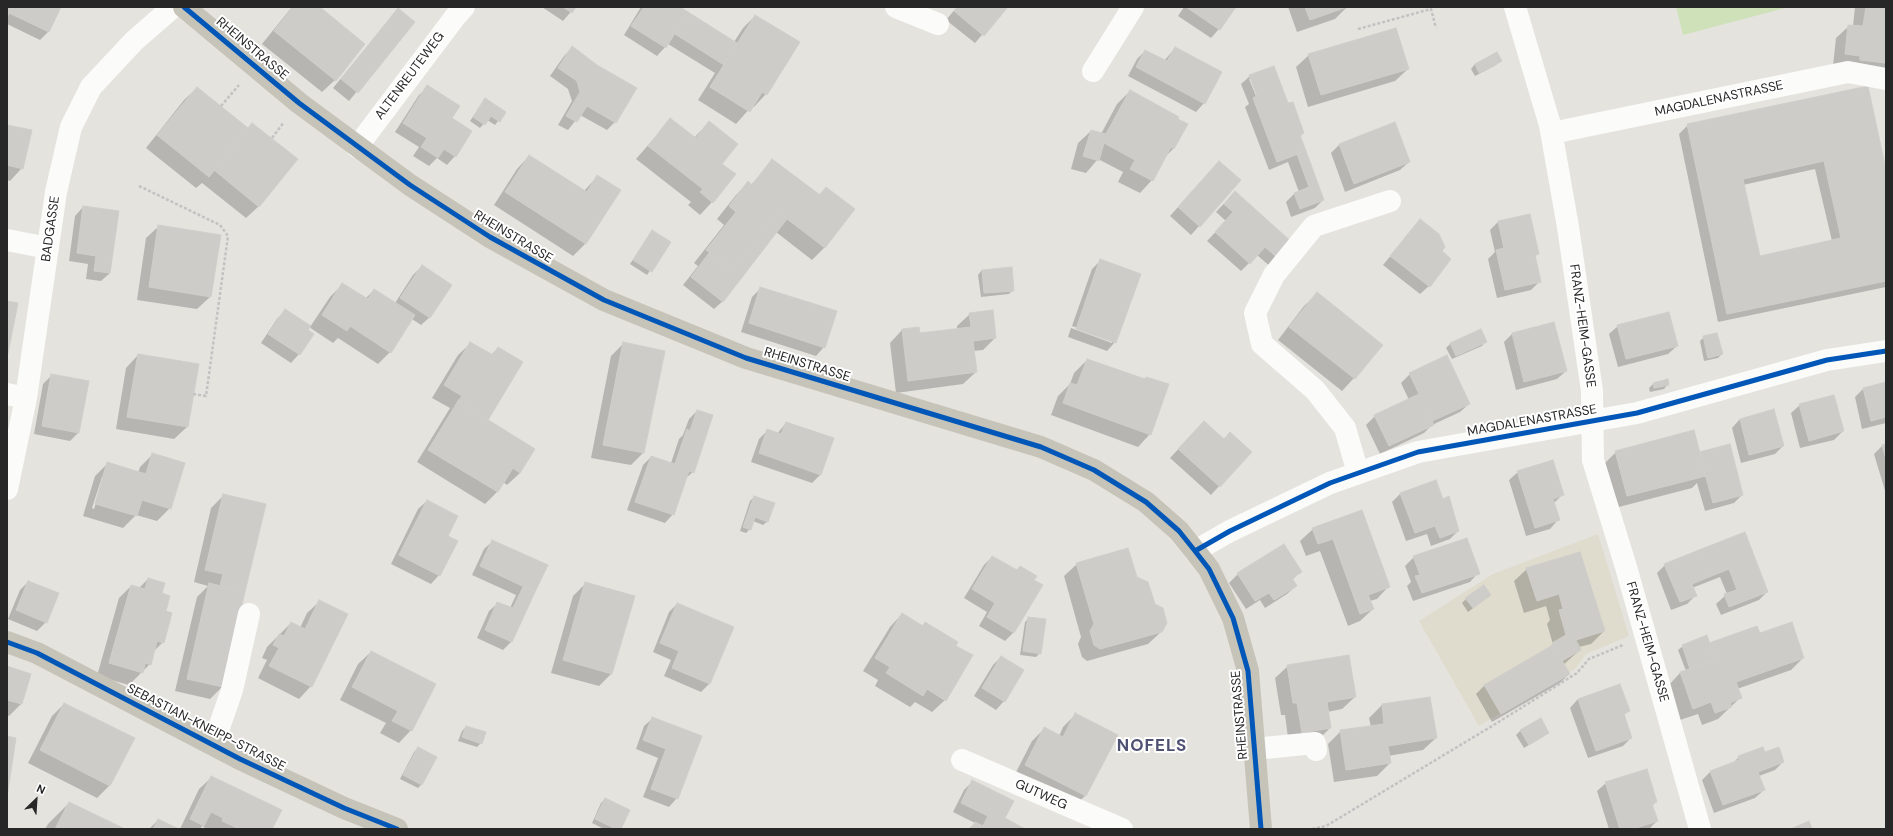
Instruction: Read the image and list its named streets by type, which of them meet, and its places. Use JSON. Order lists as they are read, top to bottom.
{
  "streets": {
    "main road": ["RHEINSTRASSE", "SEBASTIAN-KNEIPP-STRASSE"],
    "street": [
      "ALTENREUTEWEG",
      "MAGDALENASTRASSE",
      "BADGASSE",
      "FRANZ-HEIM-GASSE",
      "GUTWEG"
    ]
  },
  "crossings": [
    ["RHEINSTRASSE", "ALTENREUTEWEG"],
    ["RHEINSTRASSE", "MAGDALENASTRASSE"],
    ["MAGDALENASTRASSE", "FRANZ-HEIM-GASSE"]
  ],
  "districts": ["NOFELS"],
  "north": "top right"
}
